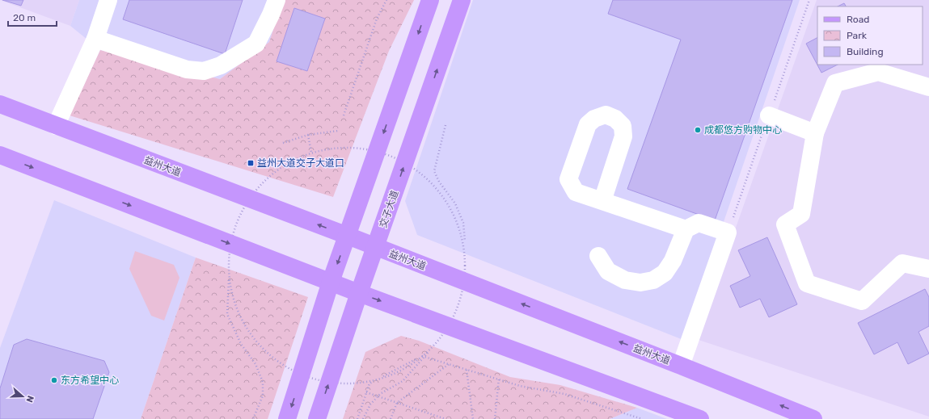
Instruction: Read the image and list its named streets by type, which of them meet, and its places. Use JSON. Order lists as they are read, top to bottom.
{
  "streets": {
    "main road": ["益州大道", "交子大道"]
  },
  "crossings": [
    ["益州大道", "交子大道"]
  ],
  "places": {
    "other": ["成都悠方购物中心", "东方希望中心"],
    "transit": ["益州大道交子大道口"]
  },
  "legend": ["Road", "Park", "Building"],
  "scale_bar": "20 m",
  "north": "right"
}
